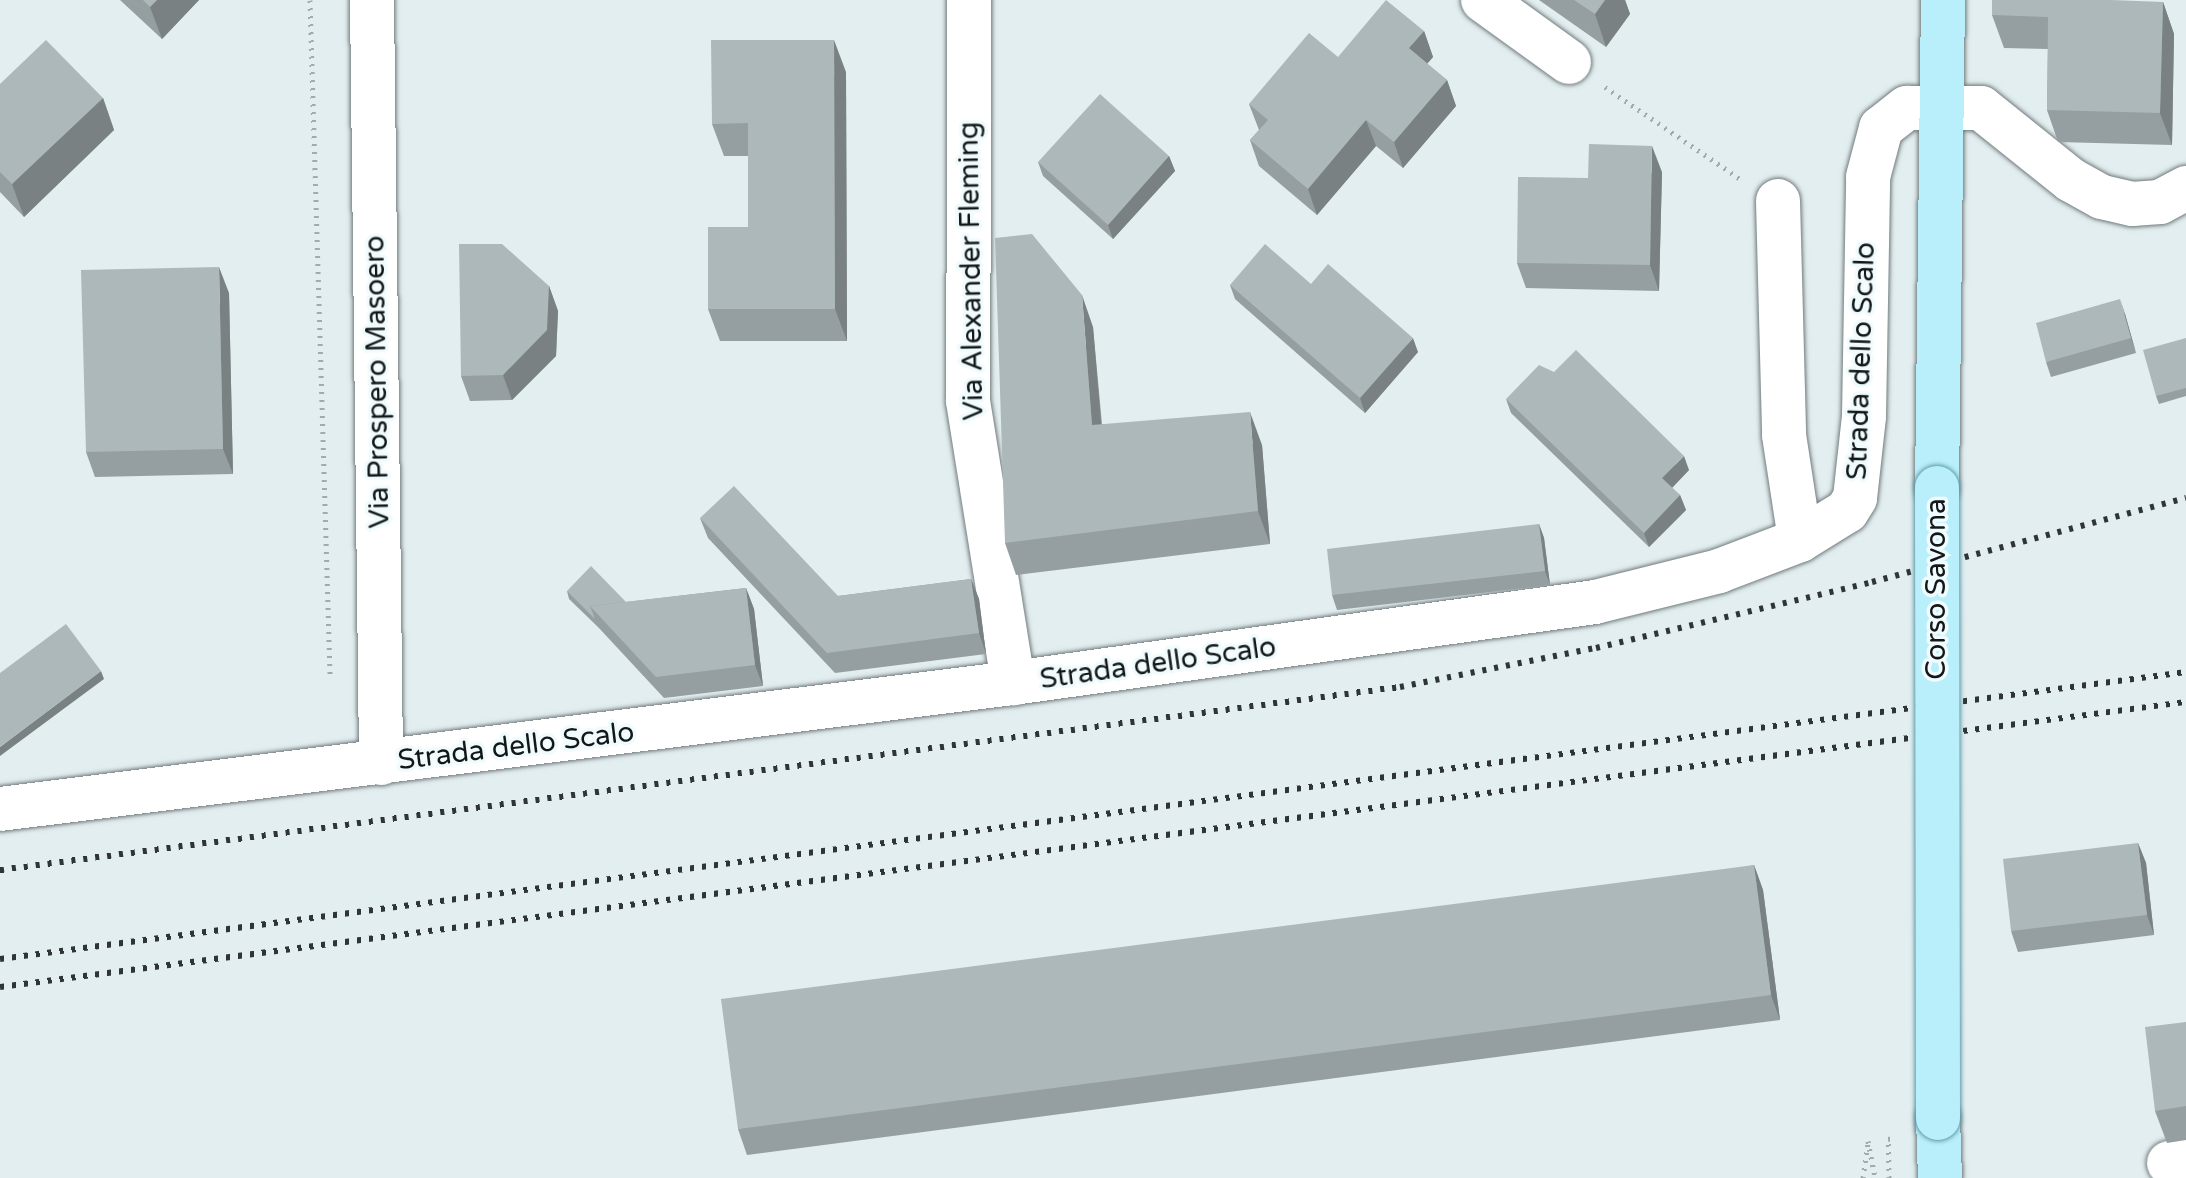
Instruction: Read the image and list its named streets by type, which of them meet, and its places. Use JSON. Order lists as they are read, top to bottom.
{
  "streets": {
    "main road": ["Corso Savona"],
    "street": ["Via Alexander Fleming", "Strada dello Scalo", "Via Prospero Masoero"]
  },
  "crossings": [
    ["Via Alexander Fleming", "Strada dello Scalo"],
    ["Strada dello Scalo", "Via Prospero Masoero"],
    ["Strada dello Scalo", "Corso Savona"]
  ]
}
